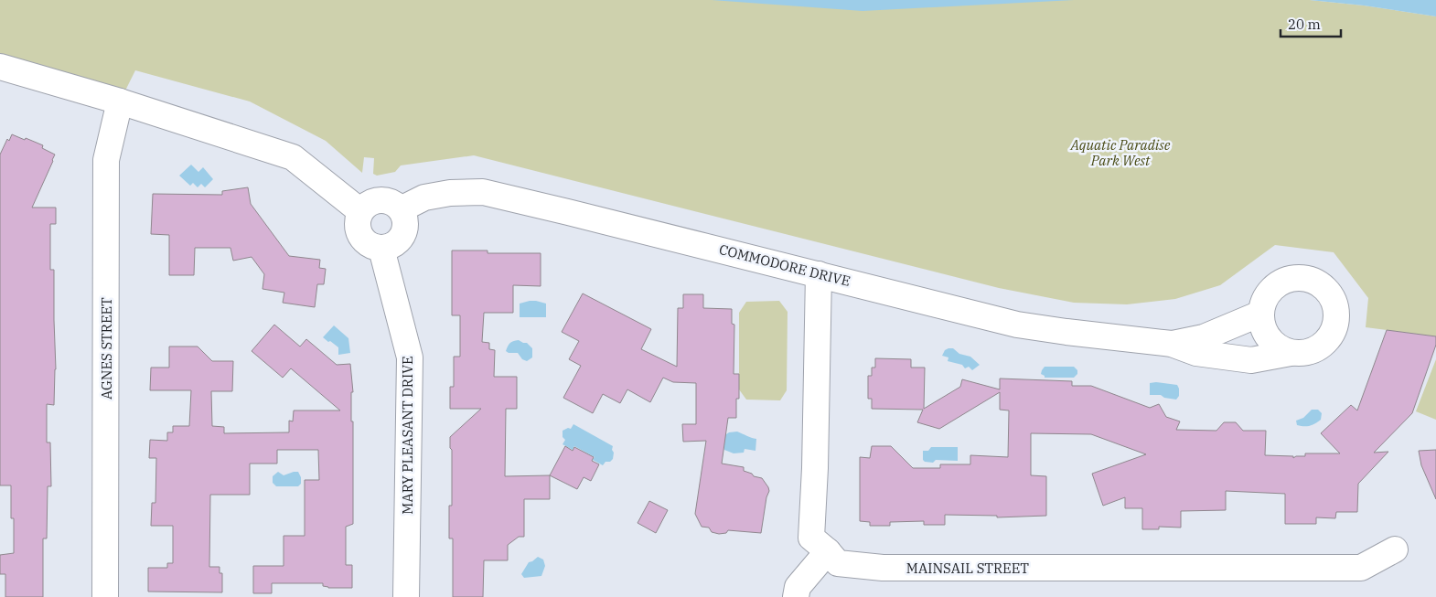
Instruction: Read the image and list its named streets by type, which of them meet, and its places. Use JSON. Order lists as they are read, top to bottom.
{
  "streets": {
    "street": [
      "COMMODORE DRIVE",
      "AGNES STREET",
      "MARY PLEASANT DRIVE",
      "MAINSAIL STREET"
    ]
  },
  "crossings": [
    ["COMMODORE DRIVE", "MARY PLEASANT DRIVE"],
    ["COMMODORE DRIVE", "MAINSAIL STREET"]
  ],
  "parks": ["Aquatic Paradise Park West"],
  "scale_bar": "20 m"
}
